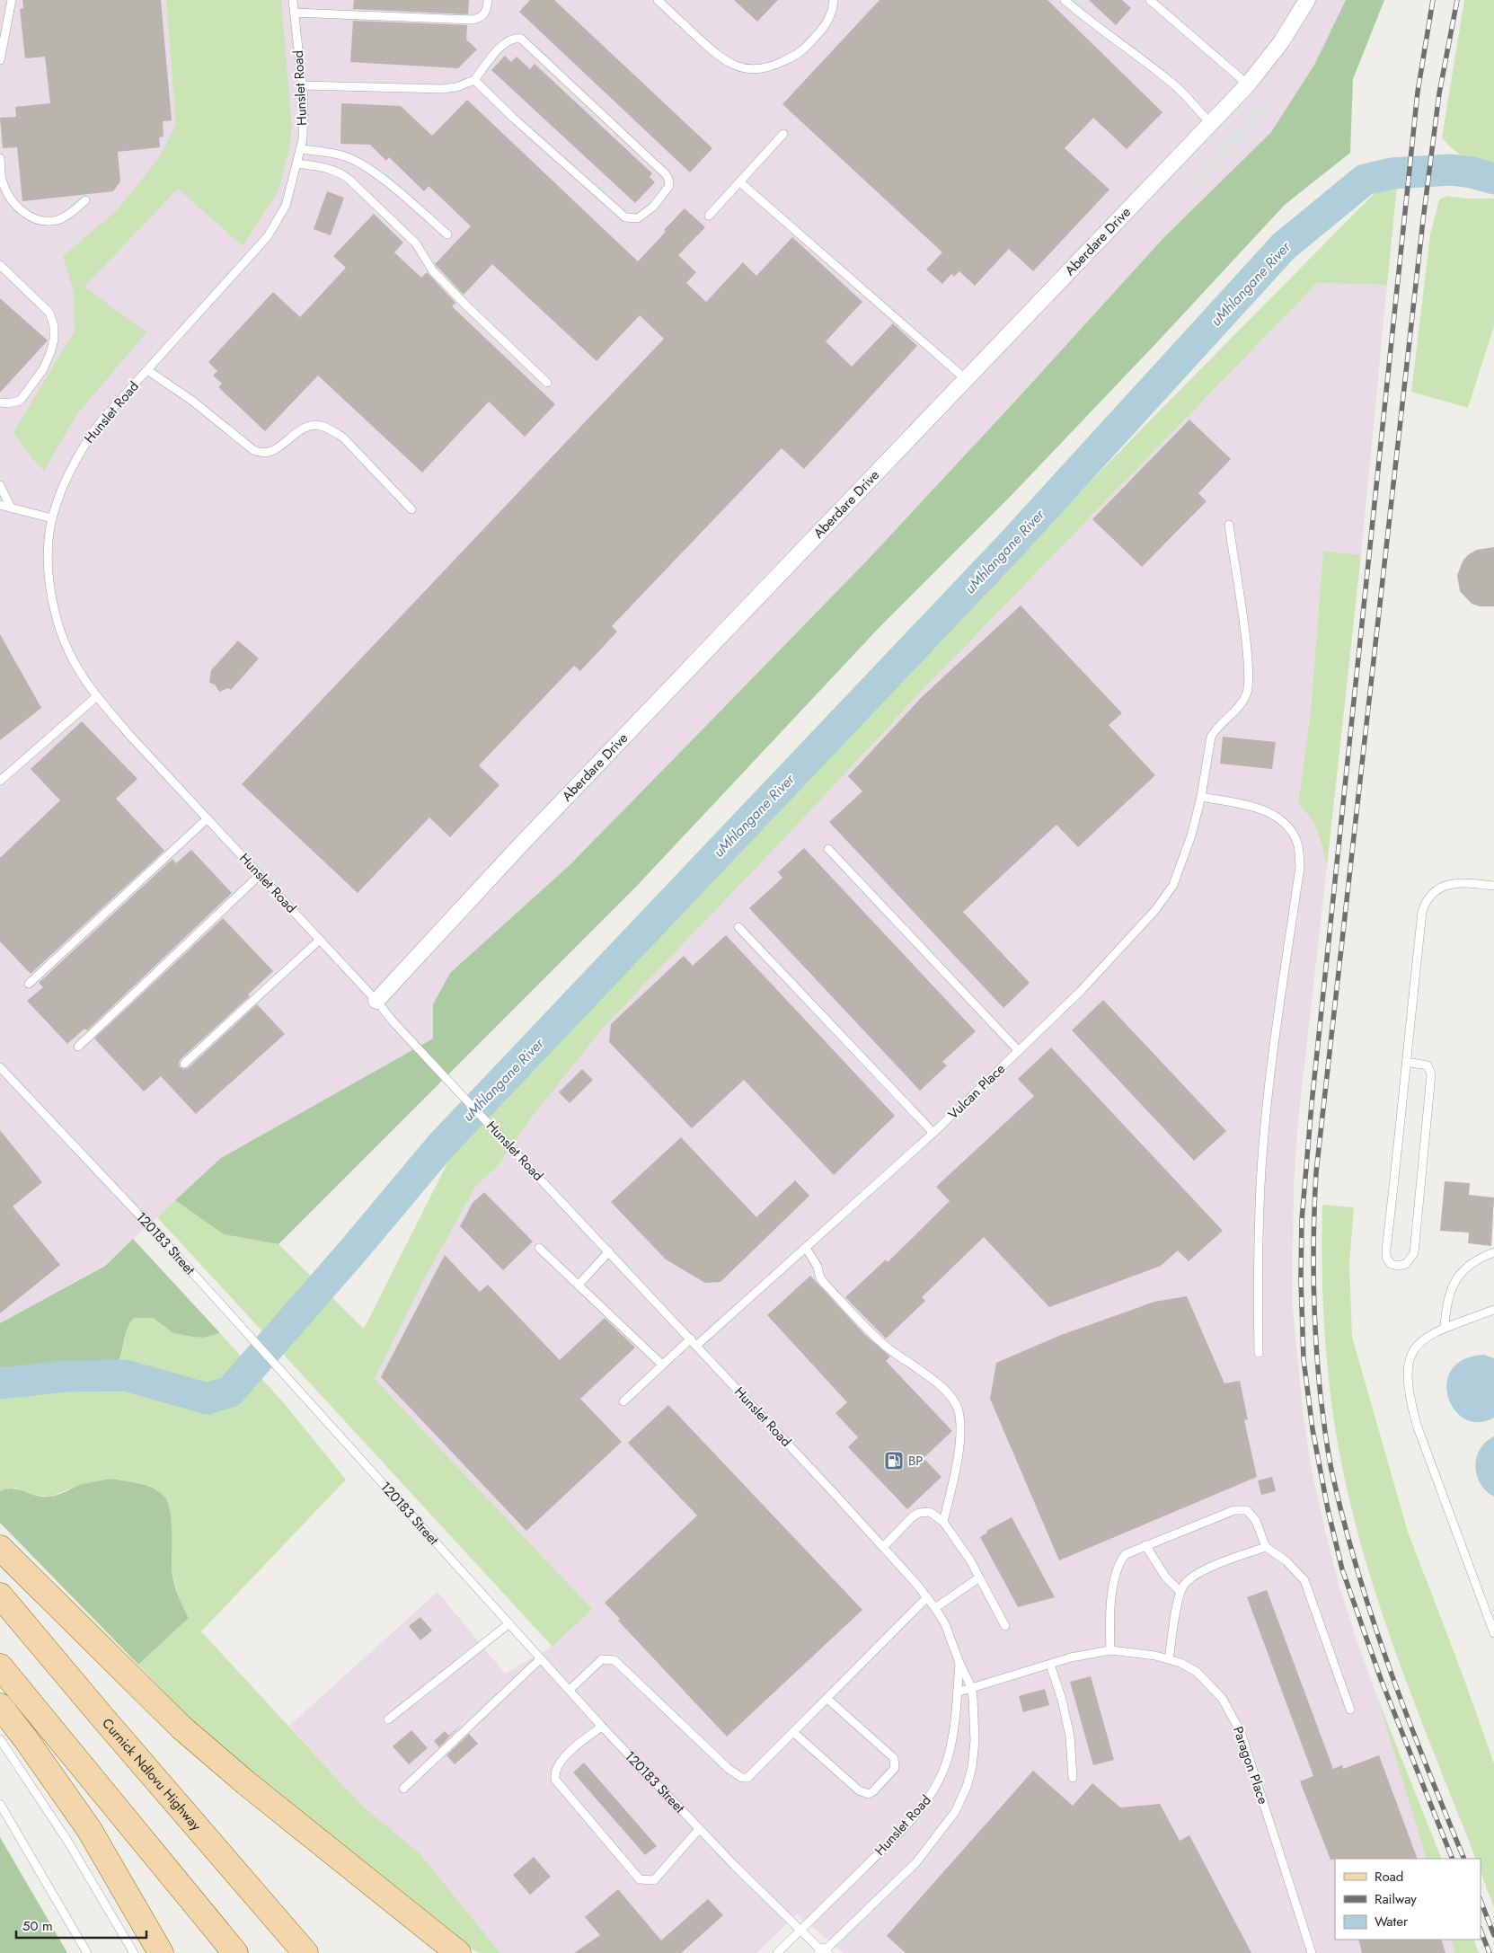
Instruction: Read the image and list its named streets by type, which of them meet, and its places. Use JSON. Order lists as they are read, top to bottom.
{
  "streets": {
    "main road": ["Curnick Ndlovu Highway"],
    "street": ["Aberdare Drive"],
    "lane": [
      "Hunslet Road",
      "Vulcan Place",
      "120183 Street",
      "Paragon Place"
    ]
  },
  "crossings": [
    ["Hunslet Road", "Aberdare Drive"],
    ["Hunslet Road", "Vulcan Place"],
    ["Hunslet Road", "120183 Street"],
    ["Hunslet Road", "Paragon Place"]
  ],
  "water": ["uMhlangane River"],
  "places": {
    "fuel station": ["BP"]
  },
  "legend": ["Road", "Railway", "Water"],
  "scale_bar": "50 m"
}
